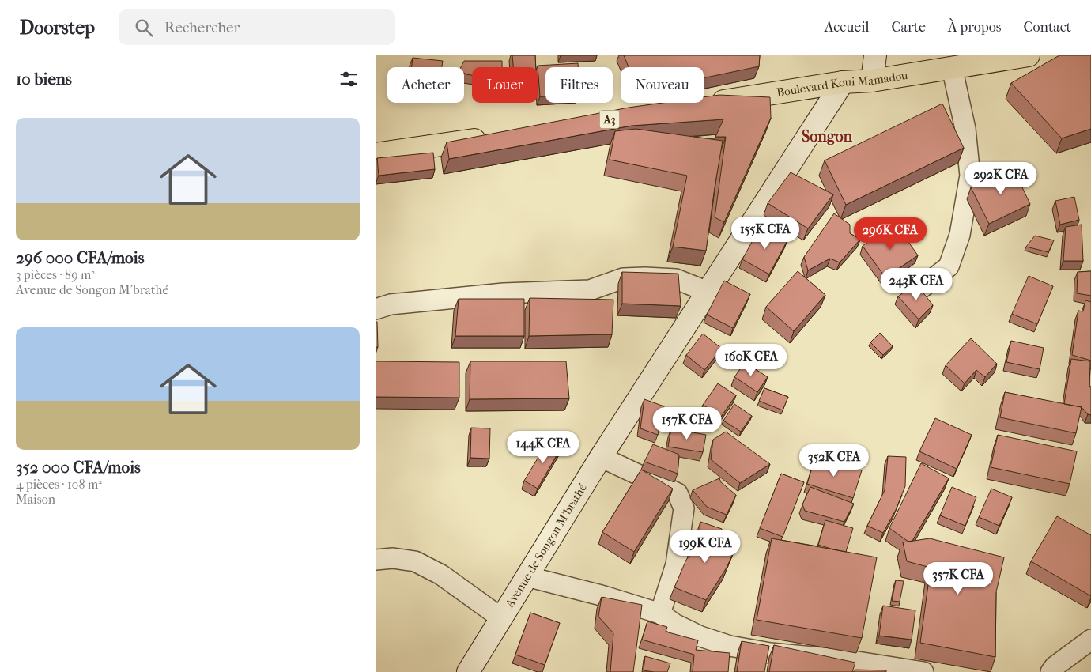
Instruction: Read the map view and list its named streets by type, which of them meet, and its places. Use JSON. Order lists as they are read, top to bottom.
{
  "streets": {
    "main road": ["Boulevard Koui Mamadou"],
    "street": ["Avenue de Songon M'brathé"]
  },
  "crossings": [
    ["Boulevard Koui Mamadou", "Avenue de Songon M'brathé"]
  ],
  "districts": ["Songon"],
  "page": {
    "header": "Doorstep",
    "search": "Rechercher",
    "nav": [
      "Accueil",
      "Carte",
      "À propos",
      "Contact"
    ],
    "heading": "10 biens",
    "chip": [
      "Acheter",
      "Louer",
      "Filtres",
      "Nouveau"
    ],
    "list": [
      {
        "name": "296 000 CFA/mois",
        "note": "3 pièces · 89 m² · Avenue de Songon M'brathé"
      },
      {
        "name": "352 000 CFA/mois",
        "note": "4 pièces · 108 m² · Maison"
      }
    ],
    "price": [
      "292K CFA",
      "155K CFA",
      "296K CFA",
      "243K CFA",
      "160K CFA",
      "157K CFA",
      "144K CFA",
      "352K CFA",
      "199K CFA",
      "357K CFA"
    ]
  }
}
